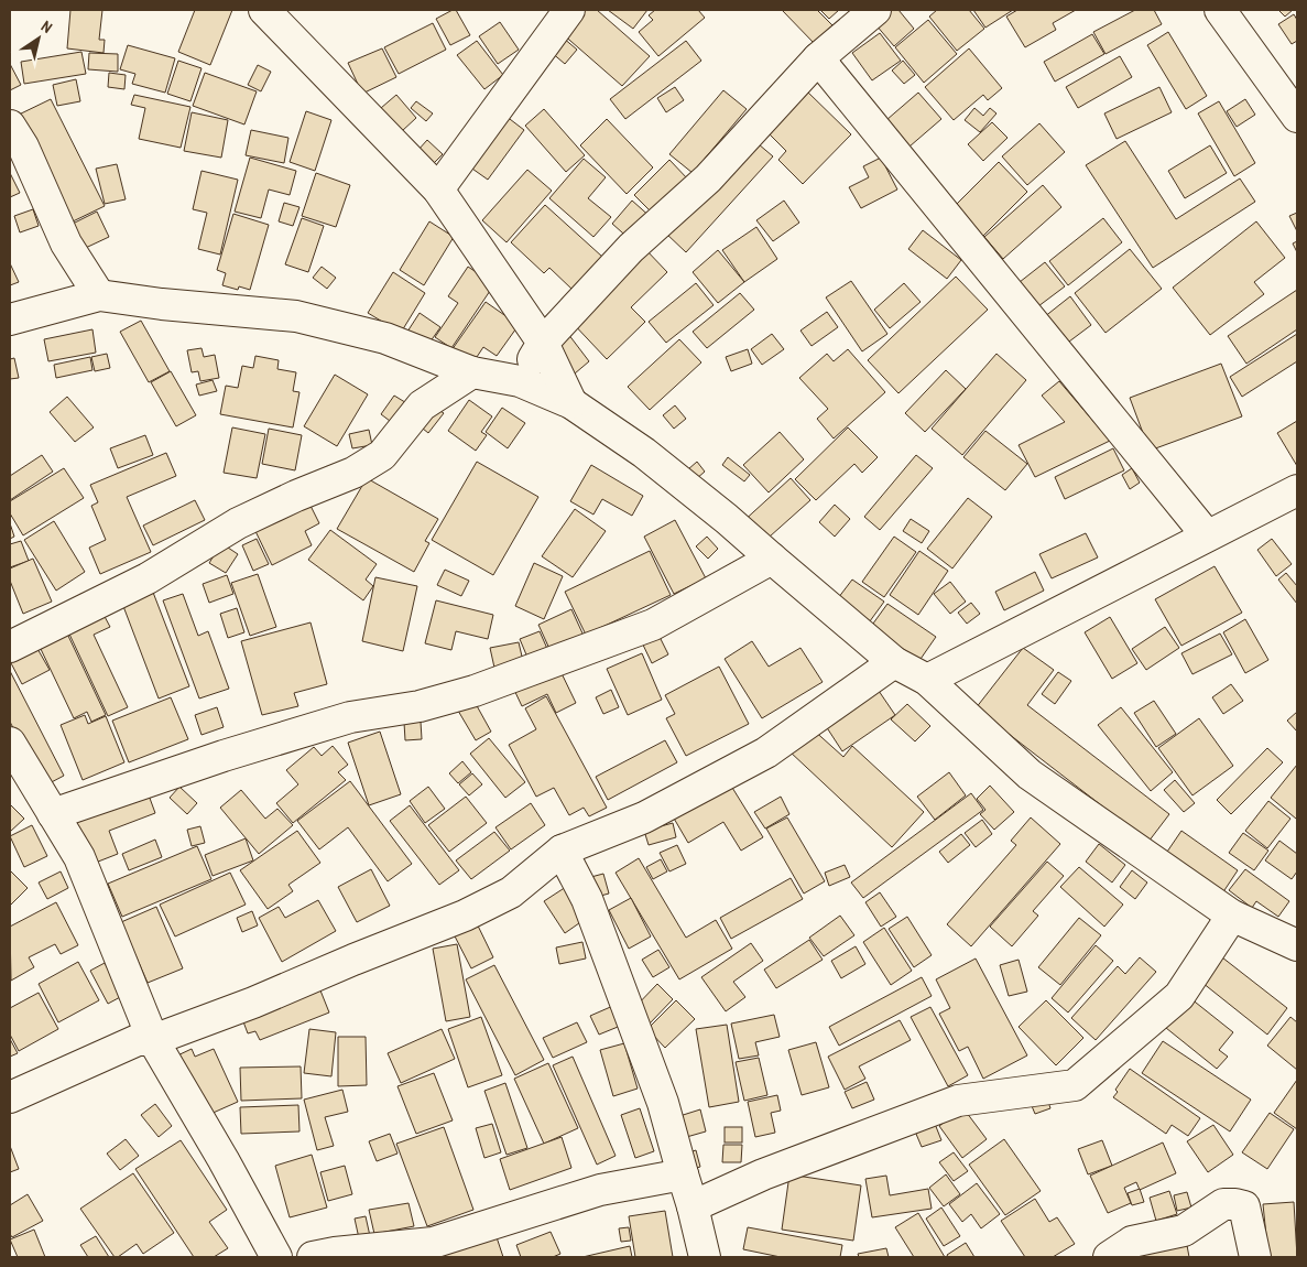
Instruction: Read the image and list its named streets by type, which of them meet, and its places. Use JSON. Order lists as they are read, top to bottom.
{
  "north": "top right"
}
